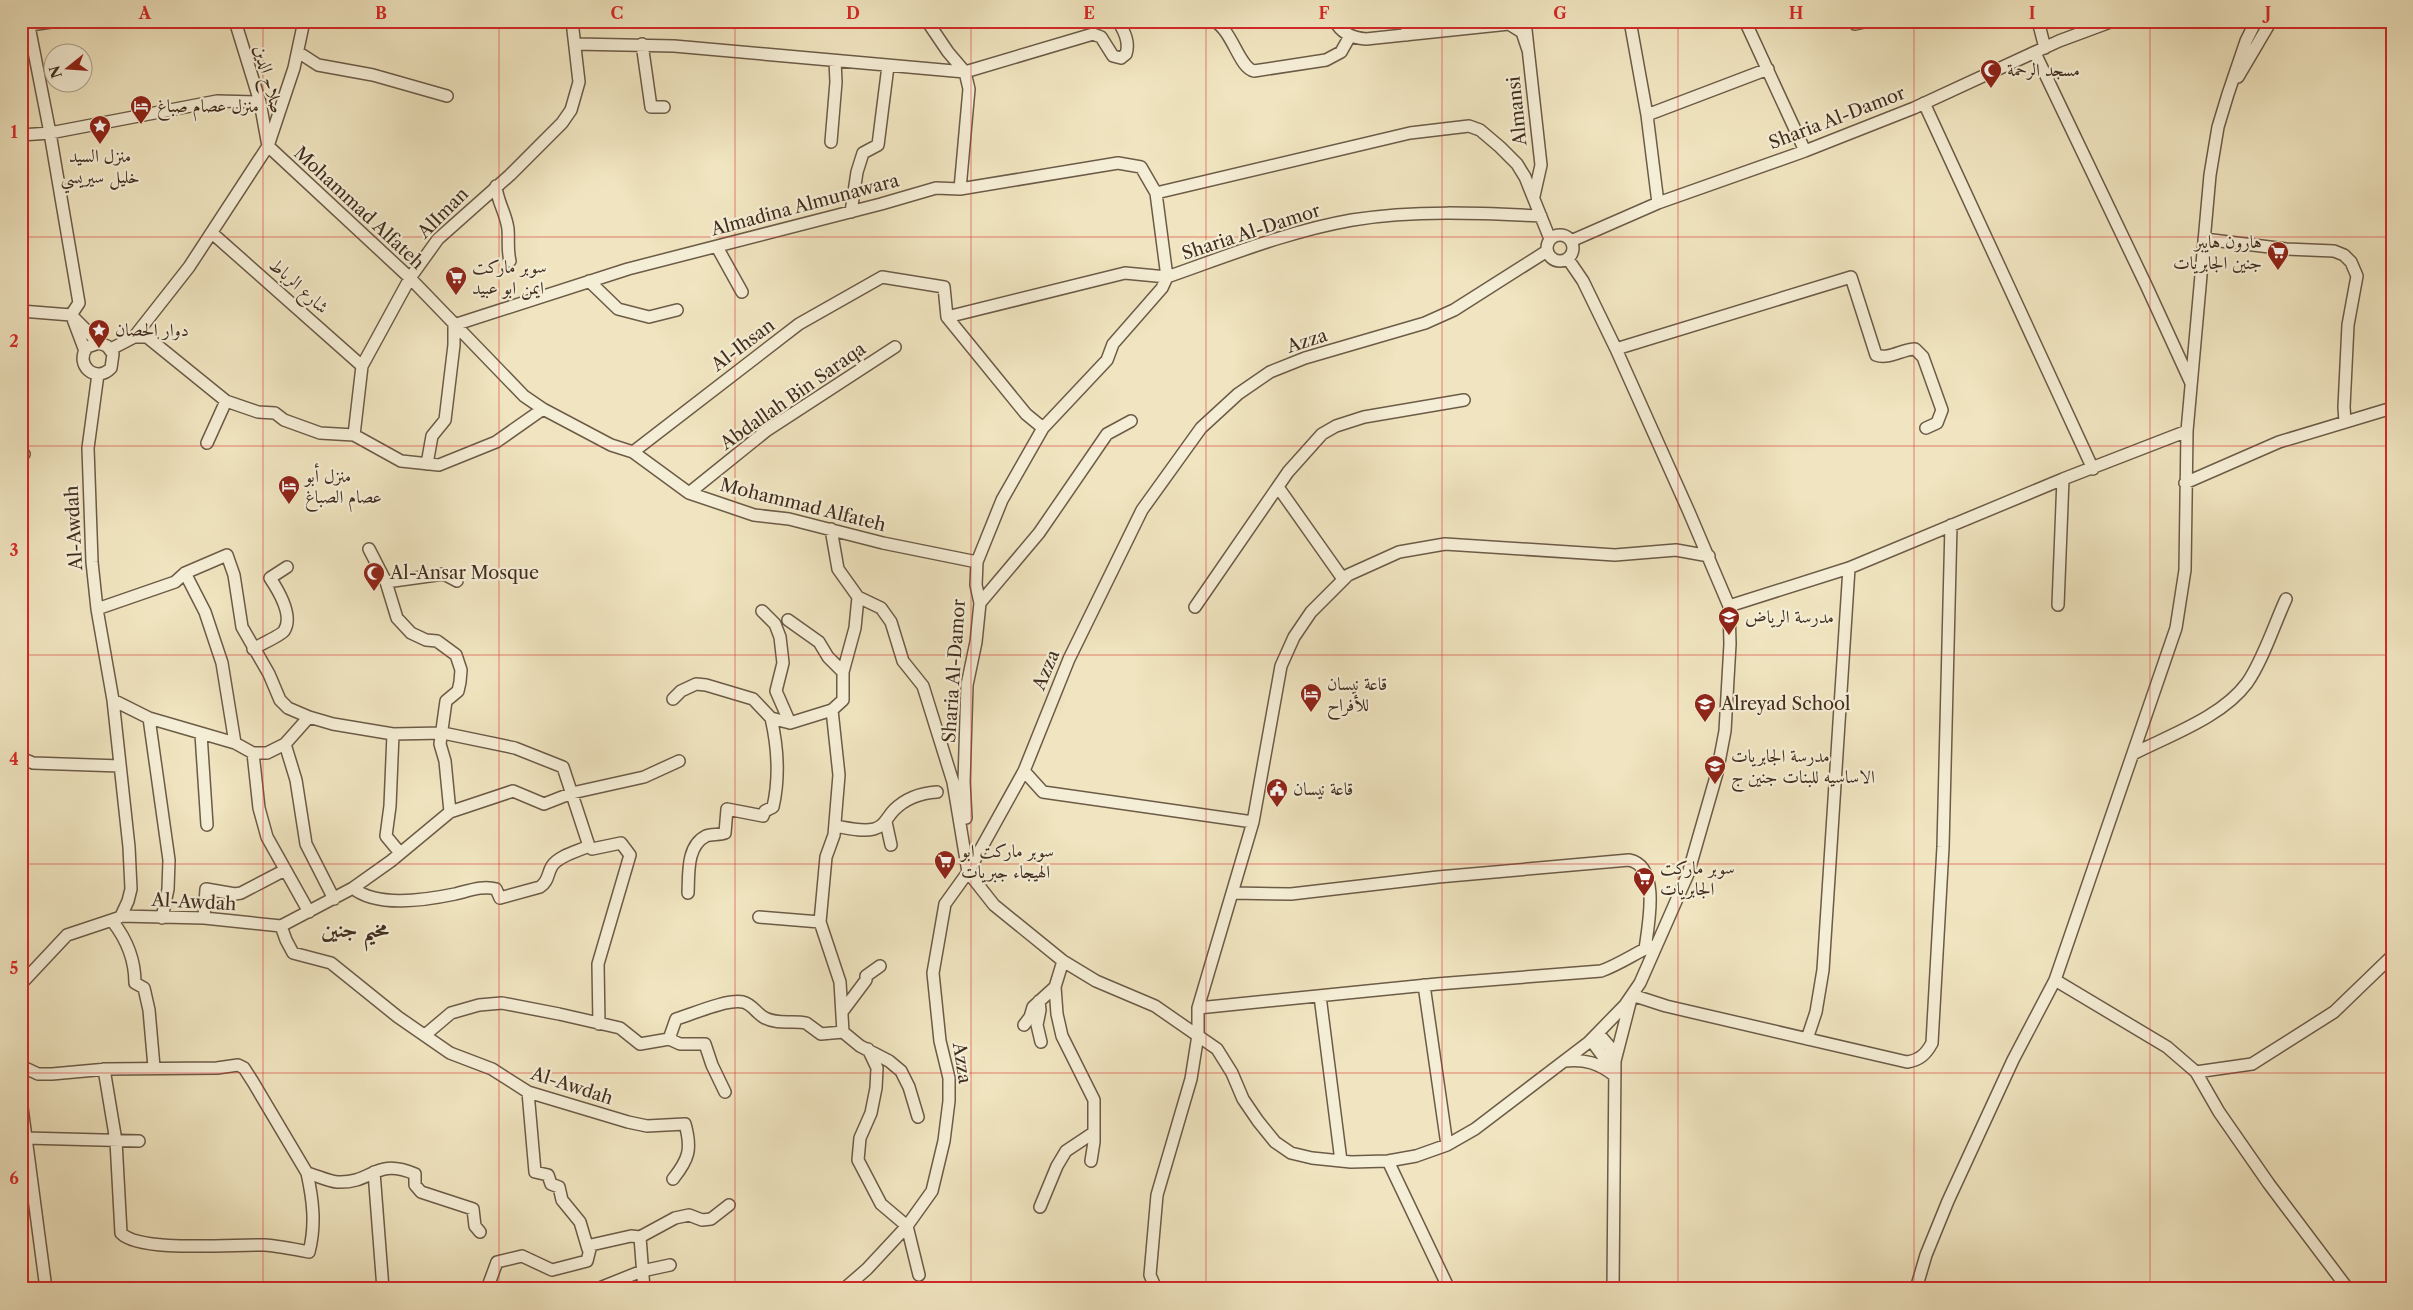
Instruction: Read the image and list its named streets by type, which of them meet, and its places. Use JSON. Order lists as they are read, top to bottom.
{
  "streets": {
    "street": [
      "صلاح الدين",
      "Almansi",
      "Sharia Al-Damor",
      "Almadina Almunawara",
      "Mohammad Alfateh",
      "AlIman",
      "شارع الرباط",
      "Azza",
      "Al-Ihsan",
      "Abdallah Bin Saraqa",
      "Al-Awdah"
    ]
  },
  "crossings": [
    ["صلاح الدين", "Mohammad Alfateh"],
    ["Sharia Al-Damor", "Almadina Almunawara"],
    ["Sharia Al-Damor", "Mohammad Alfateh"],
    ["Sharia Al-Damor", "Azza"],
    ["Almadina Almunawara", "Mohammad Alfateh"],
    ["Mohammad Alfateh", "AlIman"],
    ["Mohammad Alfateh", "Al-Ihsan"],
    ["Mohammad Alfateh", "Abdallah Bin Saraqa"],
    ["AlIman", "شارع الرباط"]
  ],
  "districts": ["مخيم جنين"],
  "places": {
    "mosque": ["مسجد الرحمة", "Al-Ansar Mosque"],
    "hotel": ["منزل عصام صباغ", "منزل أبو عصام الصباغ", "قاعة نيسان للأفراح"],
    "place": ["منزل السيد خليل سيريسي", "دوار الحصان"],
    "supermarket": [
      "هارون هايبر جنين الجابريات",
      "سوبر ماركت ايمن ابو عبيد",
      "سوبر ماركت ابو الهيجاء جبريات",
      "سوبر ماركت الجابريات"
    ],
    "school or university": ["مدرسة الرياض", "Alreyad School", "مدرسة الجابريات الاساسيه للبنات جنين ج"],
    "public building": ["قاعة نيسان"]
  },
  "north": "left",
  "grid": {
    "columns": [
      "A",
      "B",
      "C",
      "D",
      "E",
      "F",
      "G",
      "H",
      "I",
      "J"
    ],
    "rows": [
      "1",
      "2",
      "3",
      "4",
      "5",
      "6"
    ]
  }
}
